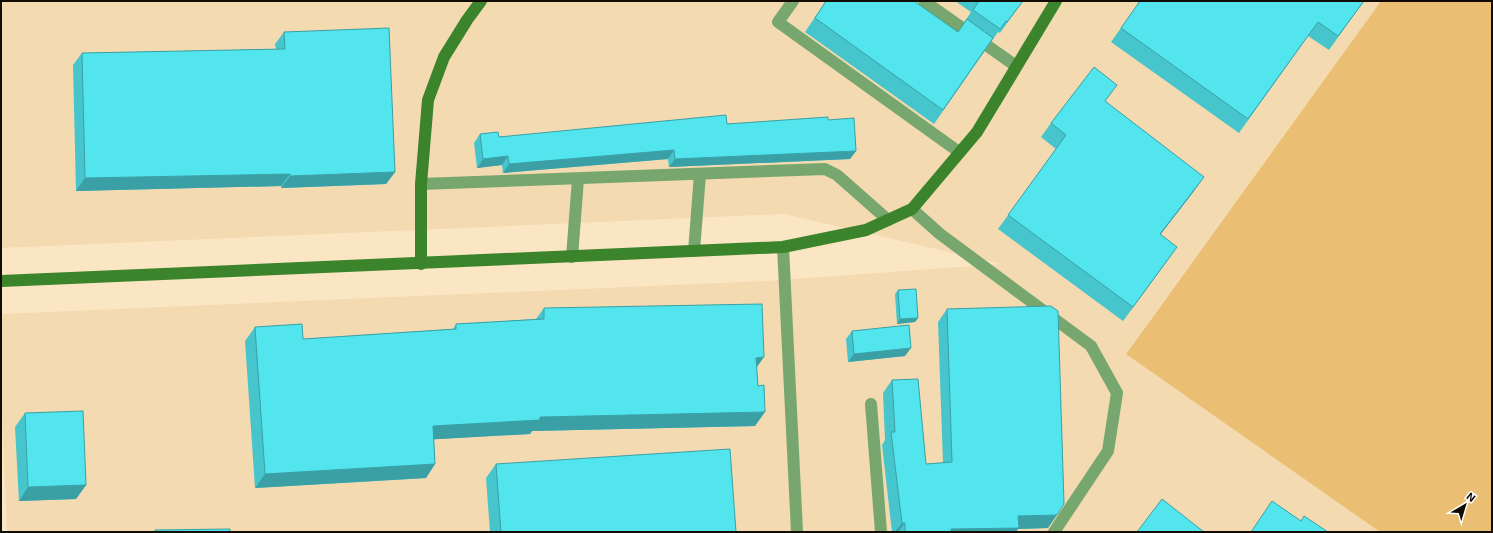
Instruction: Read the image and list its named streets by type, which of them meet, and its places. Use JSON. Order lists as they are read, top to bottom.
{
  "north": "top right"
}
